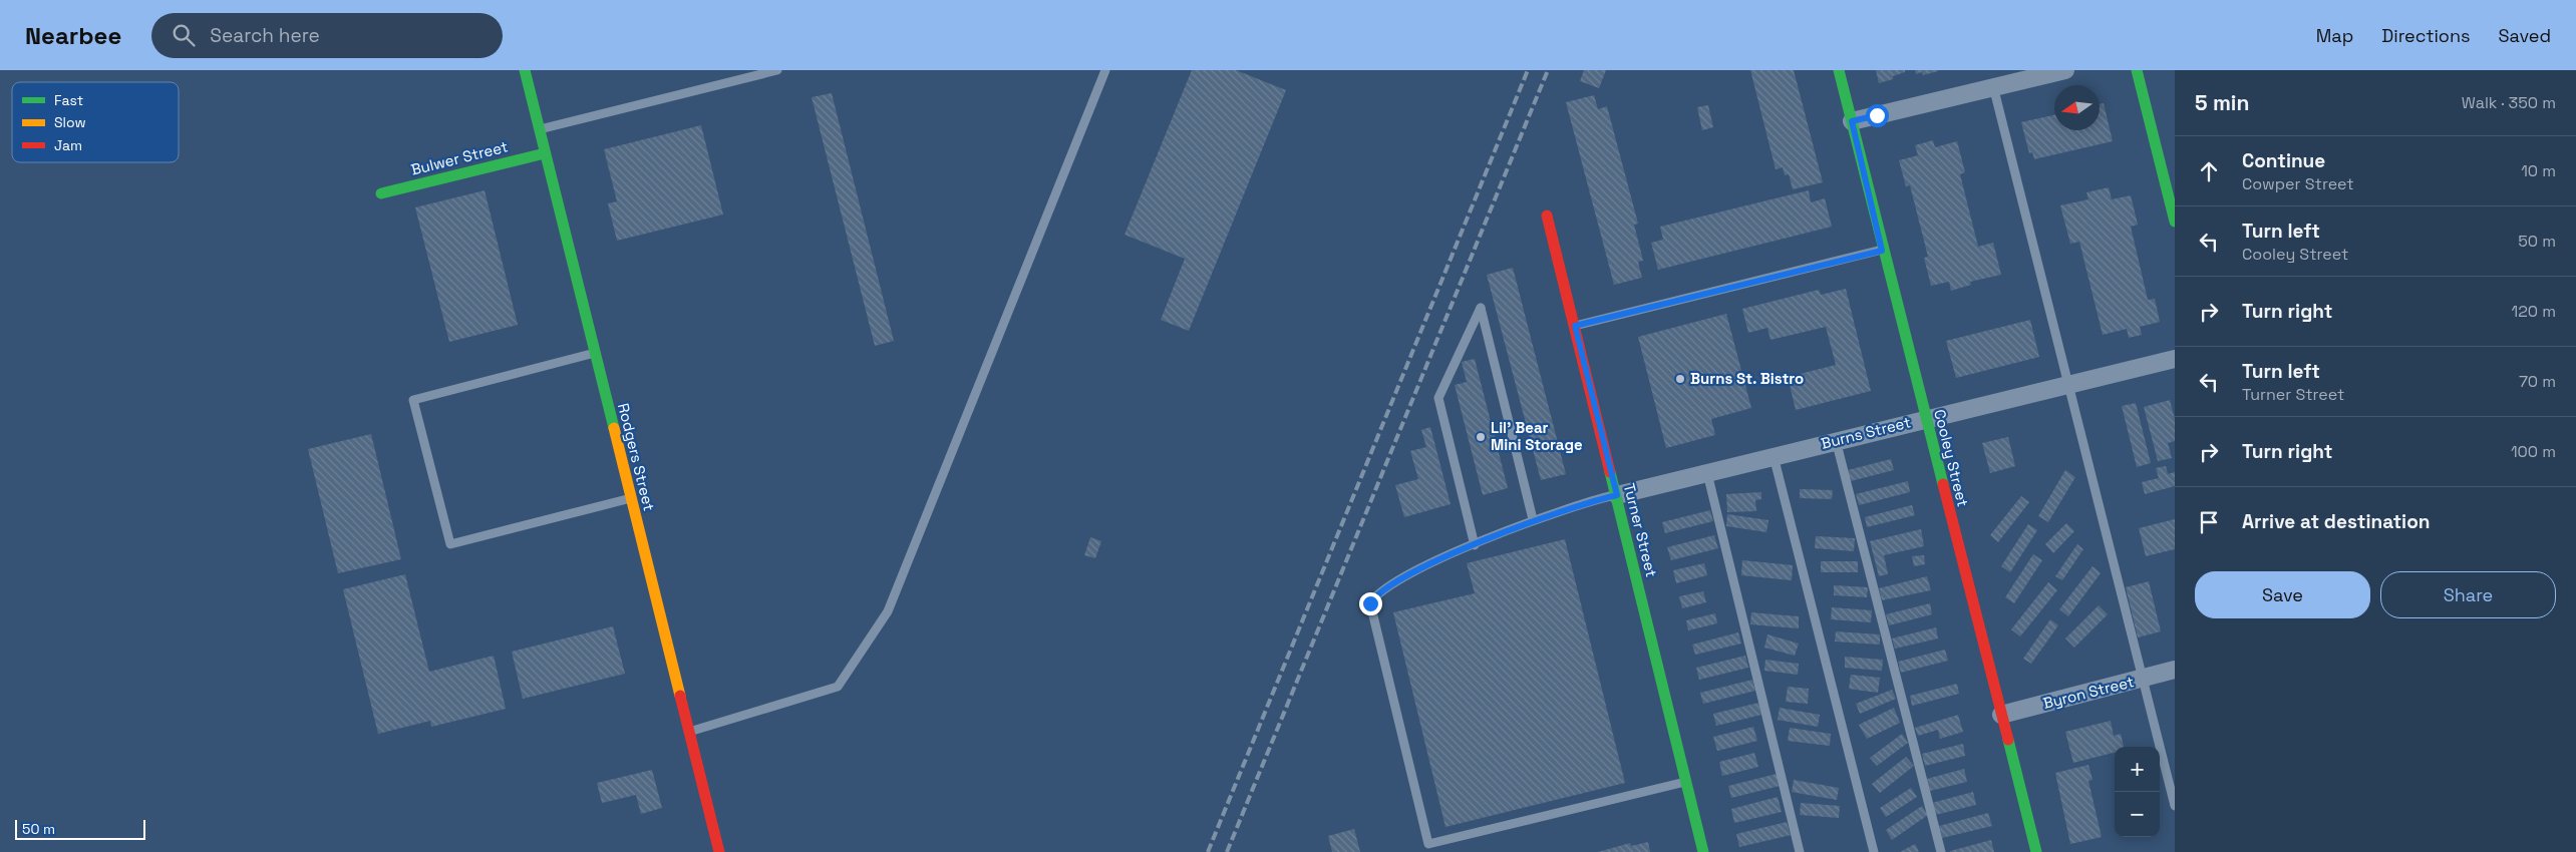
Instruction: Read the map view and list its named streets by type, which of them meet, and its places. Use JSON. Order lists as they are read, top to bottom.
{
  "streets": {
    "street": [
      "Bulwer Street",
      "Burns Street",
      "Rodgers Street",
      "Cooley Street",
      "Turner Street",
      "Byron Street"
    ]
  },
  "crossings": [
    ["Bulwer Street", "Rodgers Street"],
    ["Burns Street", "Cooley Street"],
    ["Burns Street", "Turner Street"],
    ["Cooley Street", "Byron Street"]
  ],
  "places": ["Burns St. Bistro", "Lil' Bear Mini Storage"],
  "legend": ["Fast", "Slow", "Jam"],
  "scale_bar": "50 m",
  "north": "left",
  "page": {
    "header": "Nearbee",
    "search": "Search here",
    "nav": ["Map", "Directions", "Saved"],
    "heading": ["5 min", "Walk · 350 m"],
    "list": [
      ["Continue", "Cowper Street", "10 m"],
      ["Turn left", "Cooley Street", "50 m"],
      ["Turn right", "120 m"],
      ["Turn left", "Turner Street", "70 m"],
      ["Turn right", "100 m"],
      "Arrive at destination"
    ],
    "buttons": ["Save", "Share"],
    "map_buttons": ["+", "−"],
    "scale": "50 m"
  }
}
